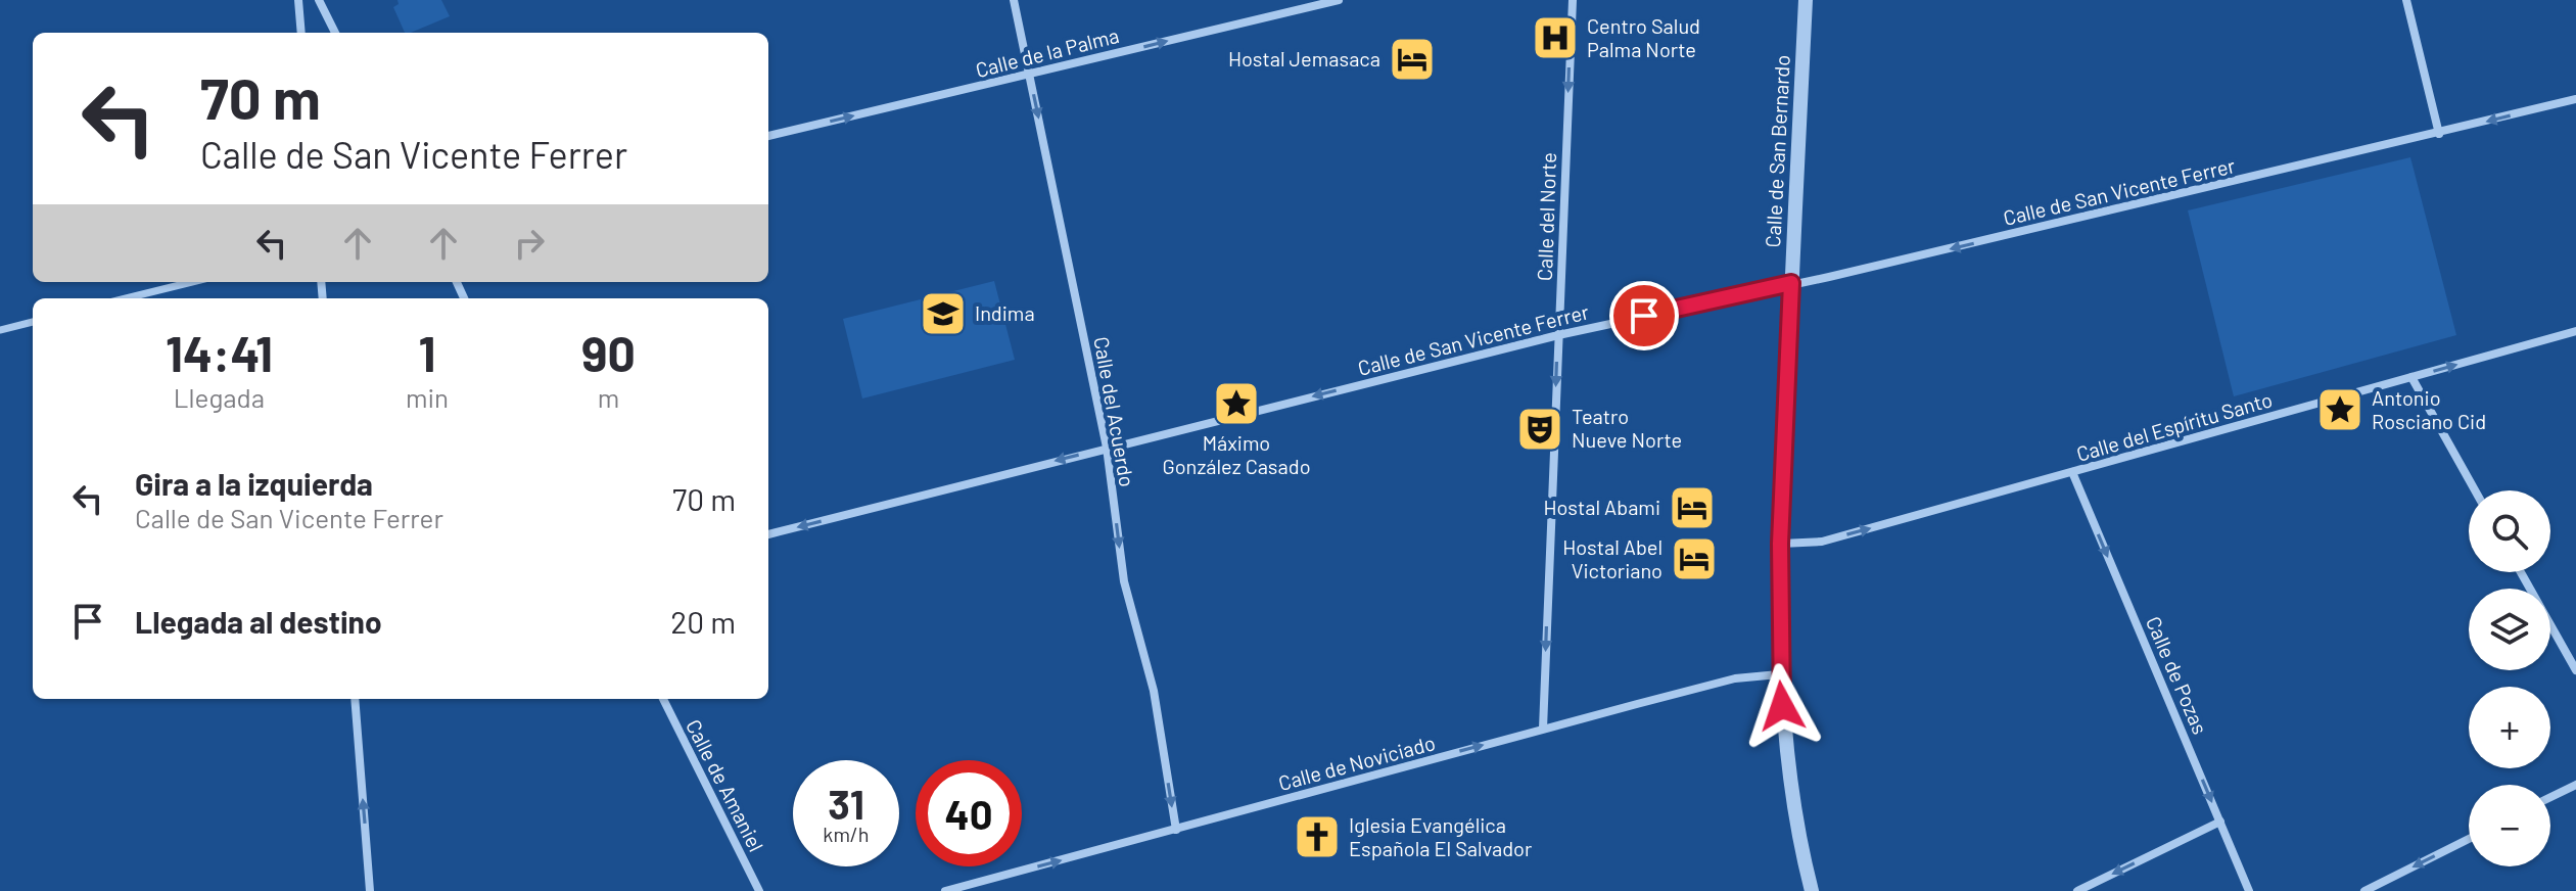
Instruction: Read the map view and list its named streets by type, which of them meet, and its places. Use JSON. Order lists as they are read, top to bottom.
{
  "streets": {
    "street": [
      "Calle de la Palma",
      "Calle de San Bernardo",
      "Calle de San Vicente Ferrer",
      "Calle del Norte",
      "Calle del Acuerdo",
      "Calle del Espíritu Santo",
      "Calle de Pozas",
      "Calle de Noviciado",
      "Calle de Amaniel"
    ]
  },
  "crossings": [
    ["Calle de la Palma", "Calle del Acuerdo"],
    ["Calle de San Bernardo", "Calle de San Vicente Ferrer"],
    ["Calle de San Bernardo", "Calle del Espíritu Santo"],
    ["Calle de San Bernardo", "Calle de Noviciado"],
    ["Calle de San Vicente Ferrer", "Calle del Norte"],
    ["Calle de San Vicente Ferrer", "Calle del Acuerdo"],
    ["Calle del Norte", "Calle de Noviciado"],
    ["Calle del Acuerdo", "Calle de Noviciado"],
    ["Calle del Espíritu Santo", "Calle de Pozas"]
  ],
  "one_way": [
    "Calle de la Palma",
    "Calle de San Vicente Ferrer",
    "Calle del Norte",
    "Calle del Acuerdo",
    "Calle del Espíritu Santo",
    "Calle de Pozas",
    "Calle de Noviciado"
  ],
  "places": {
    "hospital": ["Centro Salud Palma Norte"],
    "hotel": ["Hostal Jemasaca", "Hostal Abami", "Hostal Abel Victoriano"],
    "school or university": ["Indima"],
    "place": ["Máximo González Casado", "Antonio Rosciano Cid"],
    "theatre": ["Teatro Nueve Norte"],
    "church": ["Iglesia Evangélica Española El Salvador"]
  },
  "page": {
    "turn": ["70 m", "Calle de San Vicente Ferrer"],
    "eta": [
      "14:41",
      "Llegada",
      "1",
      "min",
      "90",
      "m"
    ],
    "list": [
      {
        "name": "Gira a la izquierda",
        "note": "Calle de San Vicente Ferrer",
        "value": "70 m"
      },
      {
        "name": "Llegada al destino",
        "value": "20 m"
      }
    ],
    "map_buttons": ["+", "−"],
    "speed": "31 km/h",
    "limit": "40"
  }
}
